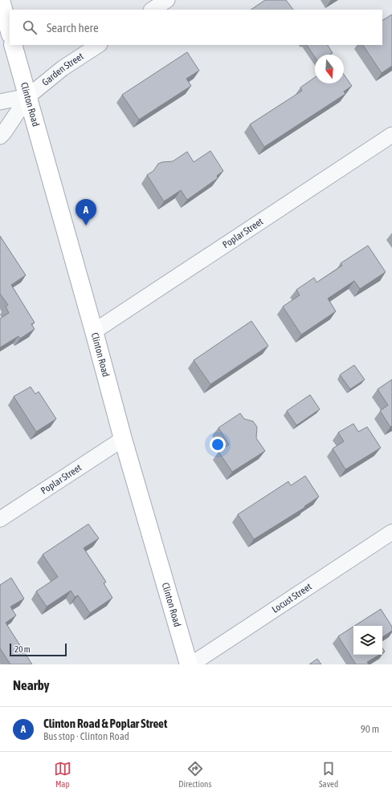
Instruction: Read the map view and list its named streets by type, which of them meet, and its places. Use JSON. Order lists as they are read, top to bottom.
{
  "streets": {
    "main road": ["Clinton Road"],
    "street": ["Garden Street", "Poplar Street", "Locust Street"]
  },
  "crossings": [
    ["Garden Street", "Clinton Road"],
    ["Clinton Road", "Poplar Street"]
  ],
  "scale_bar": "20 m",
  "north": "bottom",
  "page": {
    "search": "Search here",
    "pins": "A",
    "scale": "20 m",
    "heading": "Nearby",
    "list": [
      {
        "mark": "A",
        "name": "Clinton Road & Poplar Street",
        "note": "Bus stop · Clinton Road",
        "value": "90 m"
      }
    ],
    "nav": ["Map", "Directions", "Saved"]
  }
}
